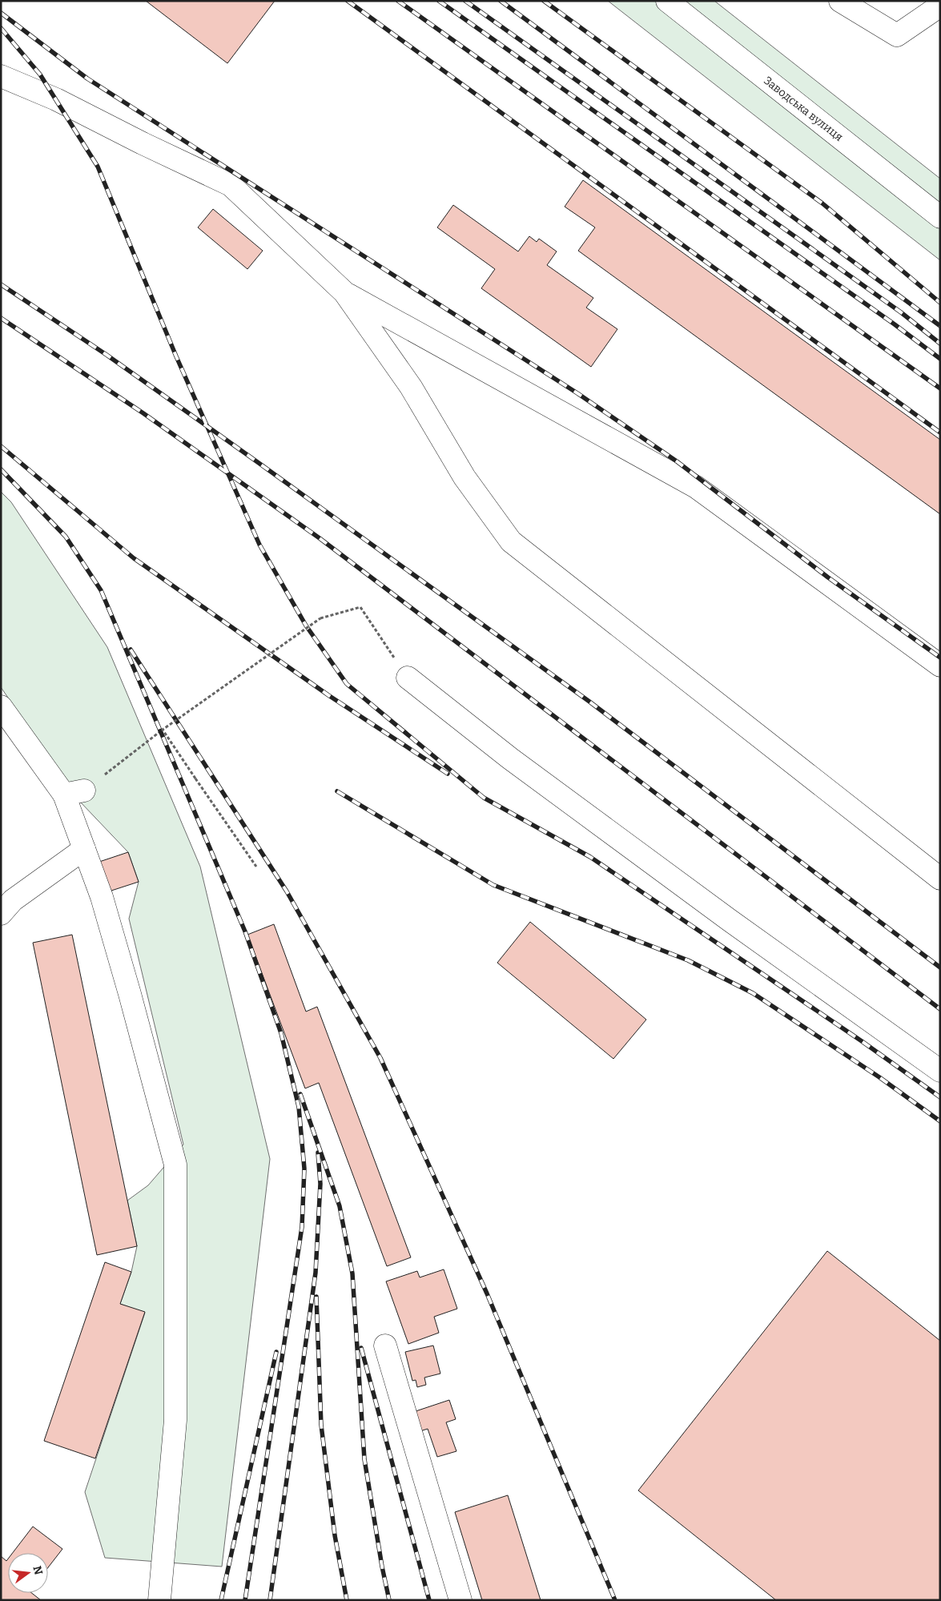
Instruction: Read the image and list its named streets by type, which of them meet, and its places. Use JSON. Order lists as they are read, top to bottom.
{
  "streets": {
    "street": ["Заводська вулиця"]
  },
  "north": "right"
}
